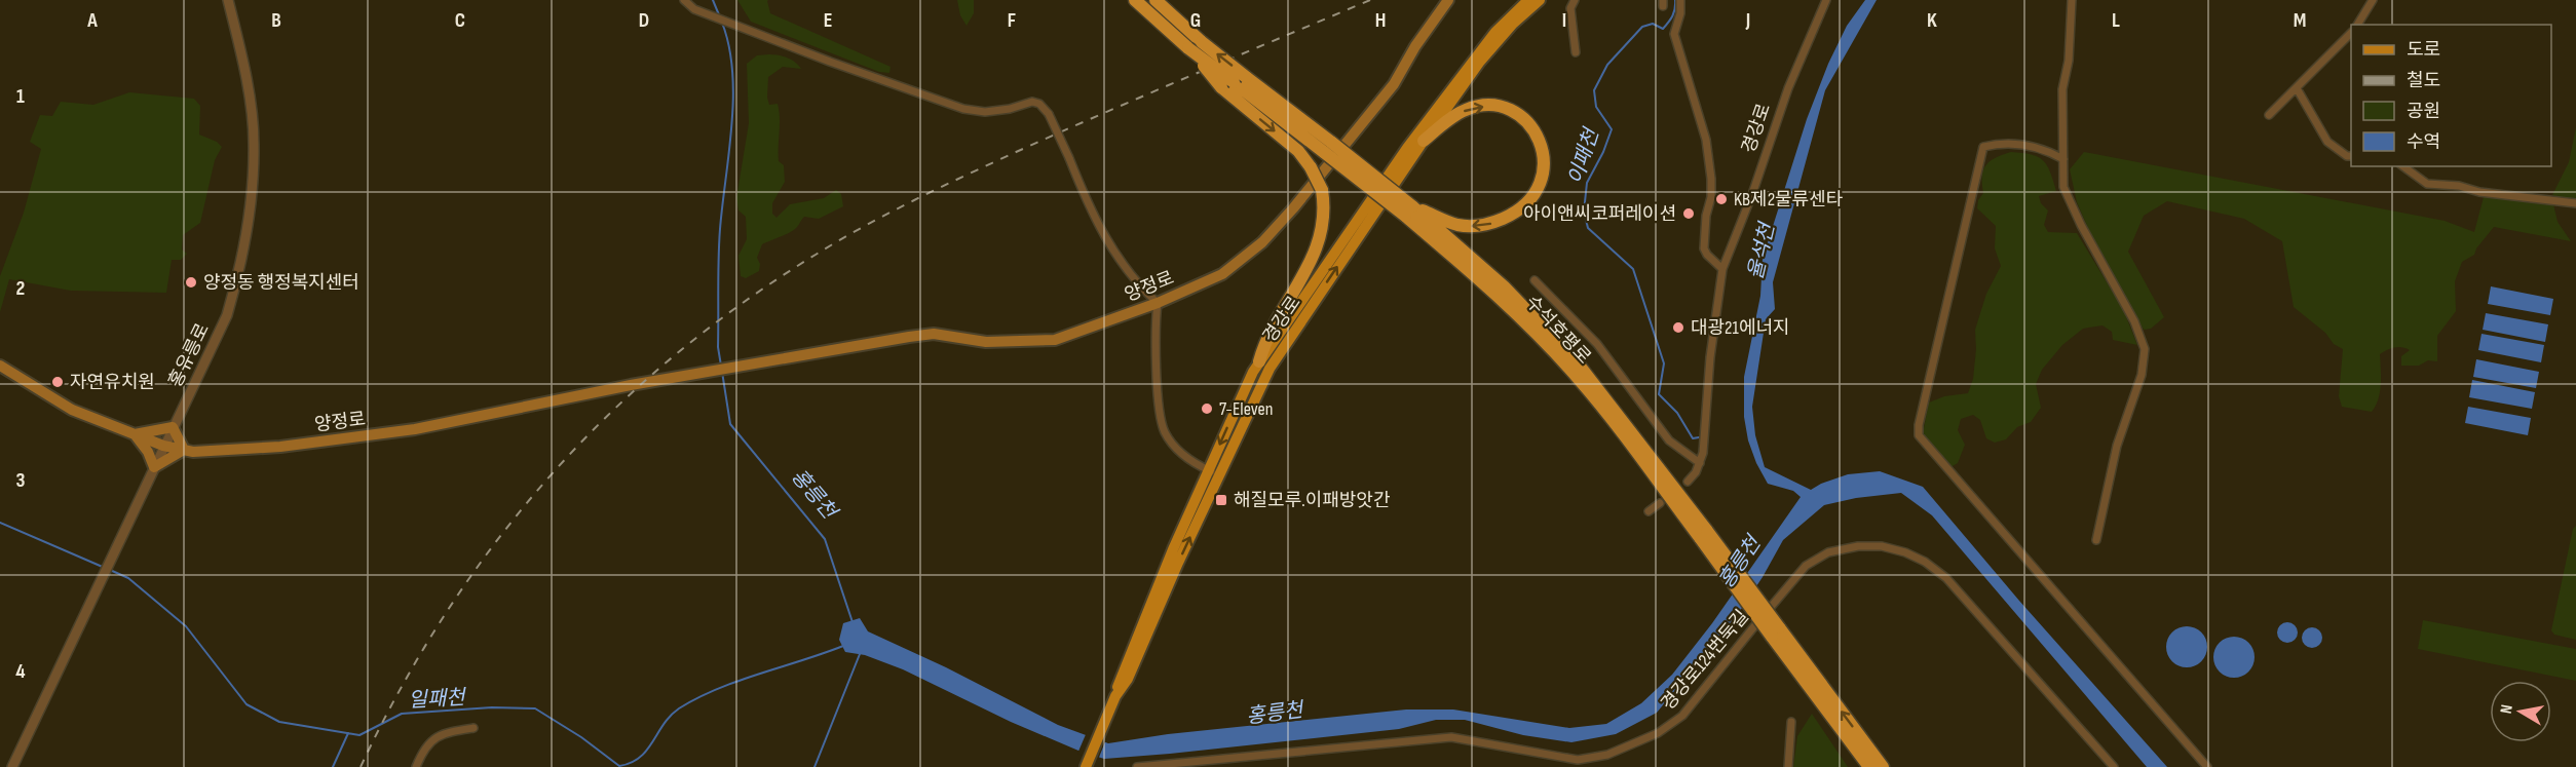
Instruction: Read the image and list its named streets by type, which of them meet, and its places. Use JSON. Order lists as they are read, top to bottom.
{
  "streets": {
    "highway": ["수석호평로"],
    "main road": ["경강로", "양정로"],
    "street": ["홍유릉로", "경강로124번둑길"]
  },
  "crossings": [
    ["양정로", "홍유릉로"]
  ],
  "water": [
    "이패천",
    "율석천",
    "홍릉천",
    "일패천"
  ],
  "places": {
    "other": [
      "KB제2물류센타",
      "아이앤씨코퍼레이션",
      "양정동 행정복지센터",
      "대광21에너지",
      "자연유치원",
      "7-Eleven"
    ],
    "transit": ["해질모루.이패방앗간"]
  },
  "legend": [
    "도로",
    "철도",
    "공원",
    "수역"
  ],
  "north": "left",
  "grid": {
    "columns": [
      "A",
      "B",
      "C",
      "D",
      "E",
      "F",
      "G",
      "H",
      "I",
      "J",
      "K",
      "L",
      "M"
    ],
    "rows": [
      "1",
      "2",
      "3",
      "4"
    ]
  }
}
